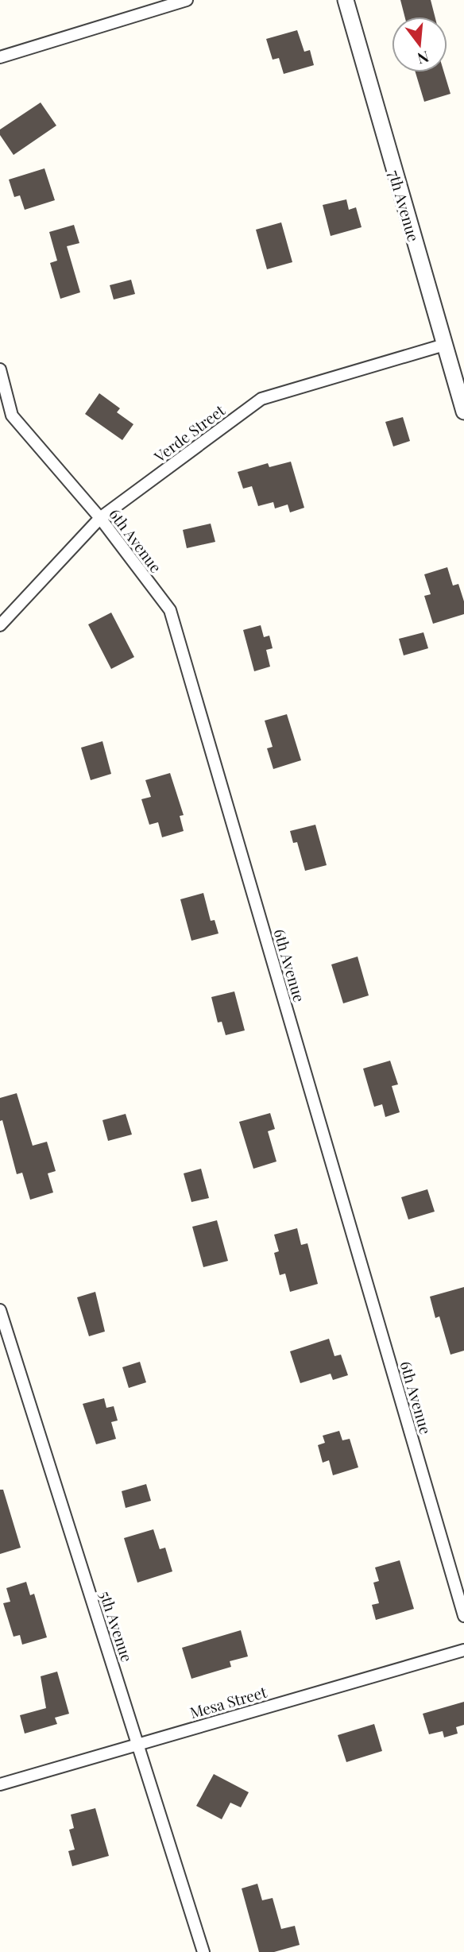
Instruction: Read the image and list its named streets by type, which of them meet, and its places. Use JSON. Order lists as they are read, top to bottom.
{
  "streets": {
    "street": [
      "7th Avenue",
      "Verde Street",
      "6th Avenue",
      "5th Avenue",
      "Mesa Street"
    ]
  },
  "crossings": [
    ["7th Avenue", "Verde Street"],
    ["Verde Street", "6th Avenue"],
    ["5th Avenue", "Mesa Street"]
  ],
  "north": "bottom"
}
